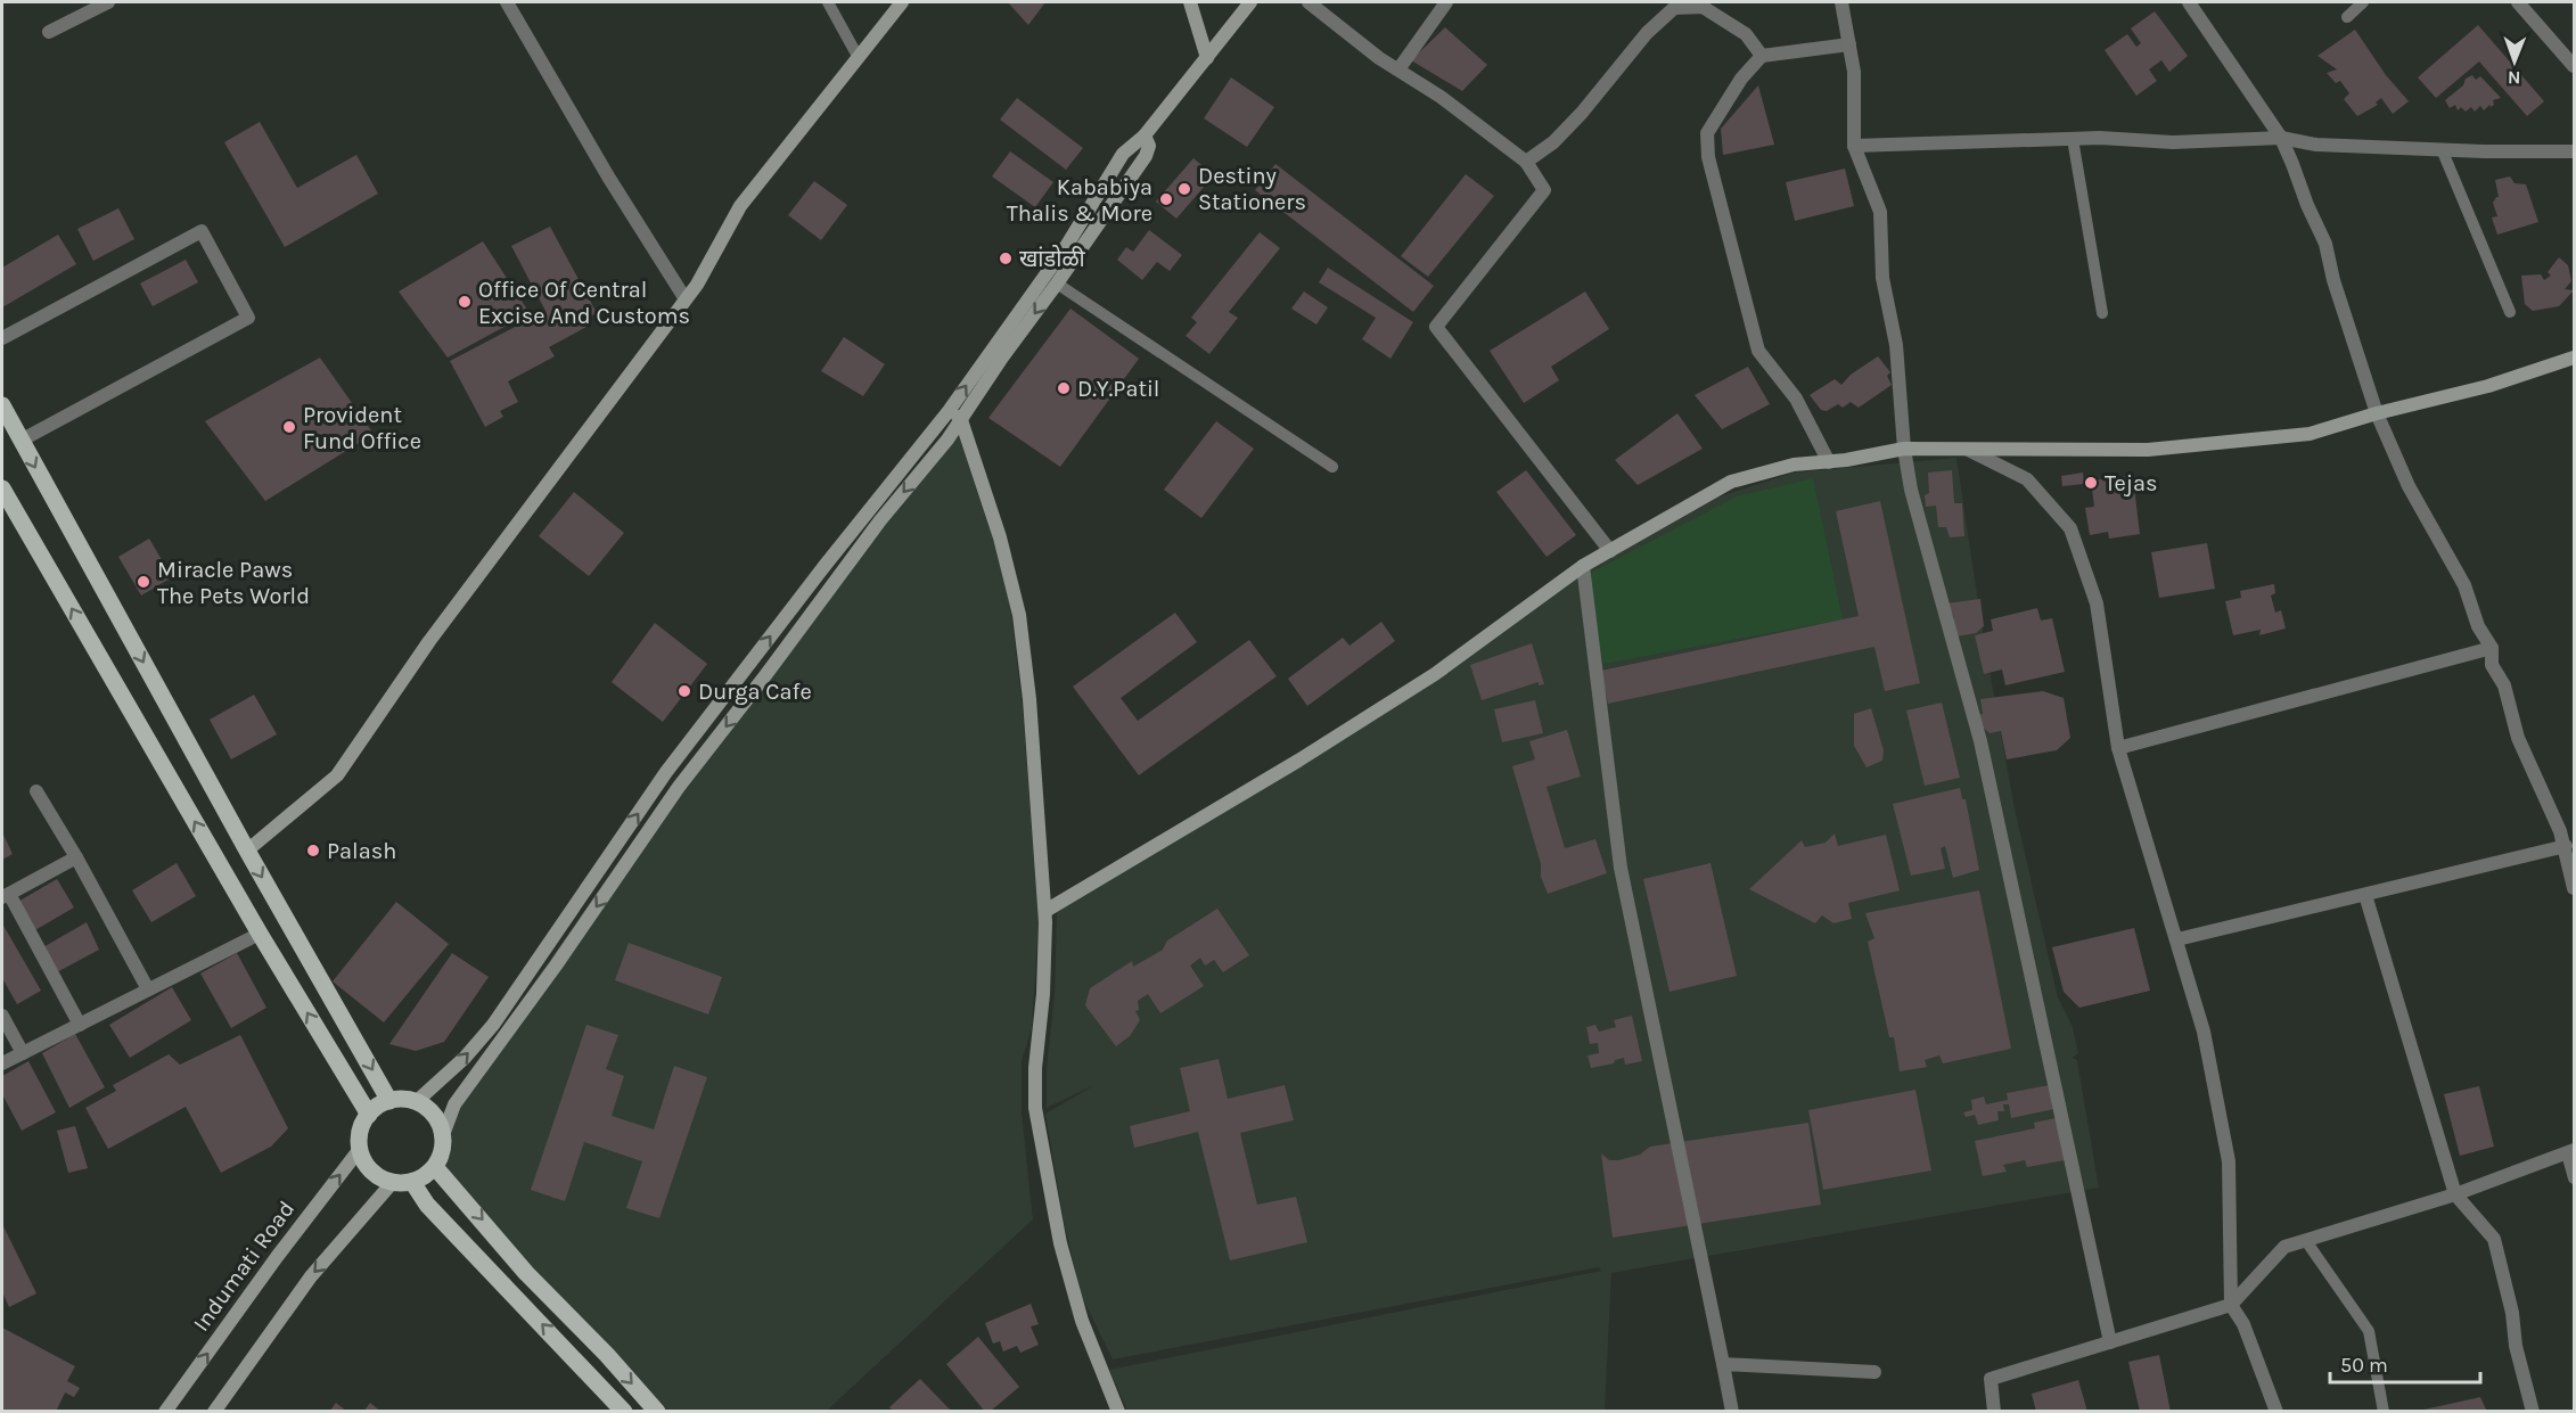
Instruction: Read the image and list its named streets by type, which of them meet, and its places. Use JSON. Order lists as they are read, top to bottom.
{
  "streets": {
    "street": ["Indumati Road"]
  },
  "places": [
    "Destiny Stationers",
    "Kababiya Thalis & More",
    "खांडोळी",
    "Office Of Central Excise And Customs",
    "D.Y.Patil",
    "Provident Fund Office",
    "Tejas",
    "Miracle Paws The Pets World",
    "Durga Cafe",
    "Palash"
  ],
  "scale_bar": "50 m",
  "north": "bottom"
}
